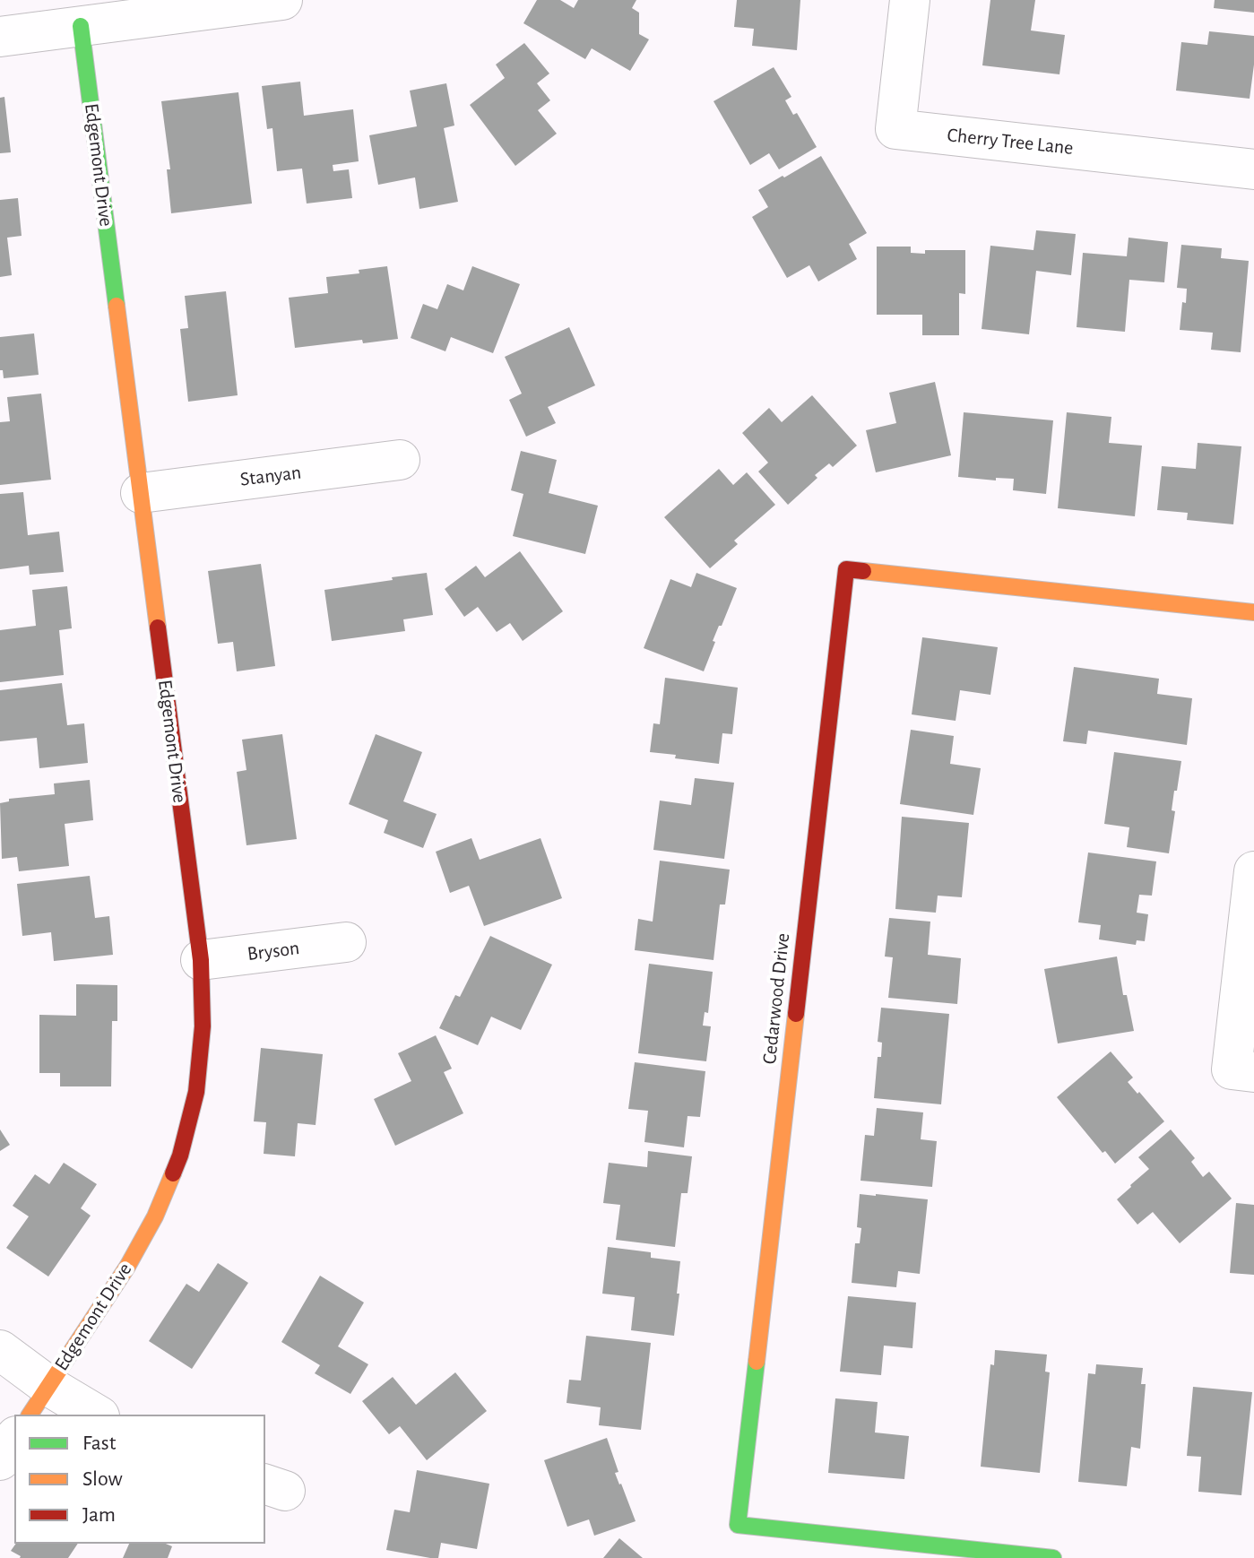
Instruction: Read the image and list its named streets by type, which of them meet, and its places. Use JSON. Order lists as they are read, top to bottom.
{
  "streets": {
    "street": [
      "Cherry Tree Lane",
      "Edgemont Drive",
      "Stanyan",
      "Bryson",
      "Cedarwood Drive"
    ]
  },
  "crossings": [
    ["Edgemont Drive", "Stanyan"],
    ["Edgemont Drive", "Bryson"]
  ],
  "legend": ["Fast", "Slow", "Jam"]
}
